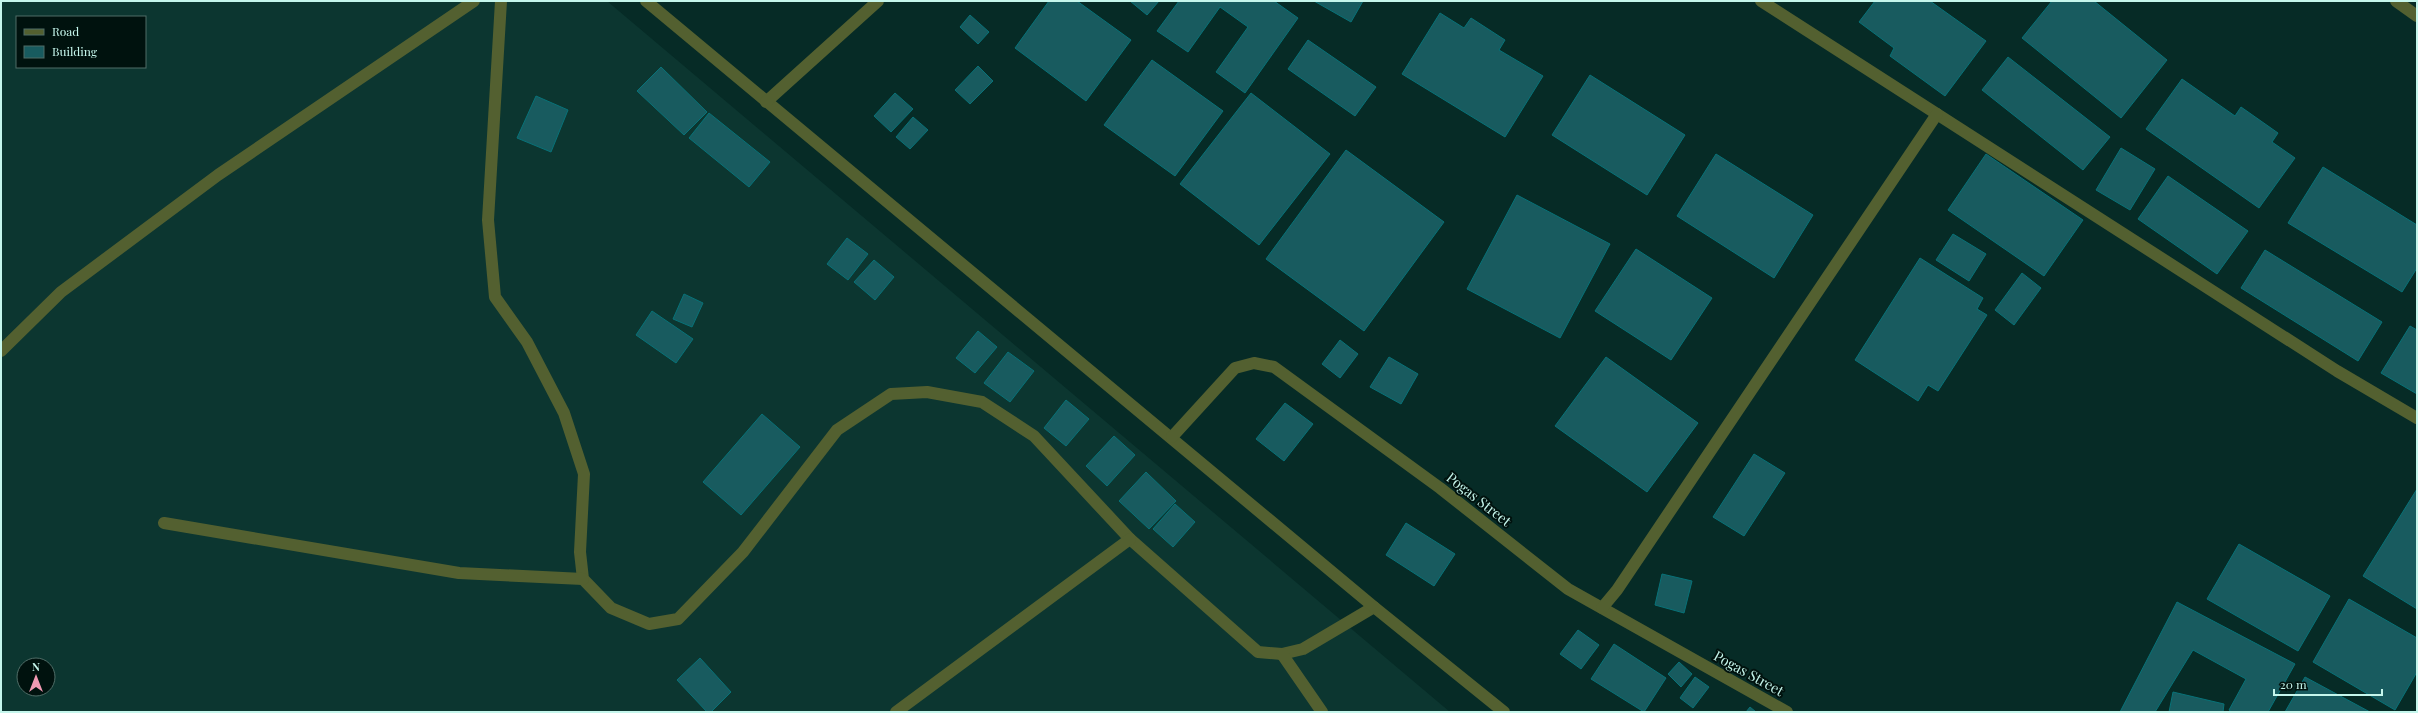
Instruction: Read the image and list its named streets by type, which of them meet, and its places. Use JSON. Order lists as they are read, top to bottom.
{
  "streets": {
    "street": ["Pogas Street"]
  },
  "legend": ["Road", "Building"],
  "scale_bar": "20 m",
  "north": "top"
}
